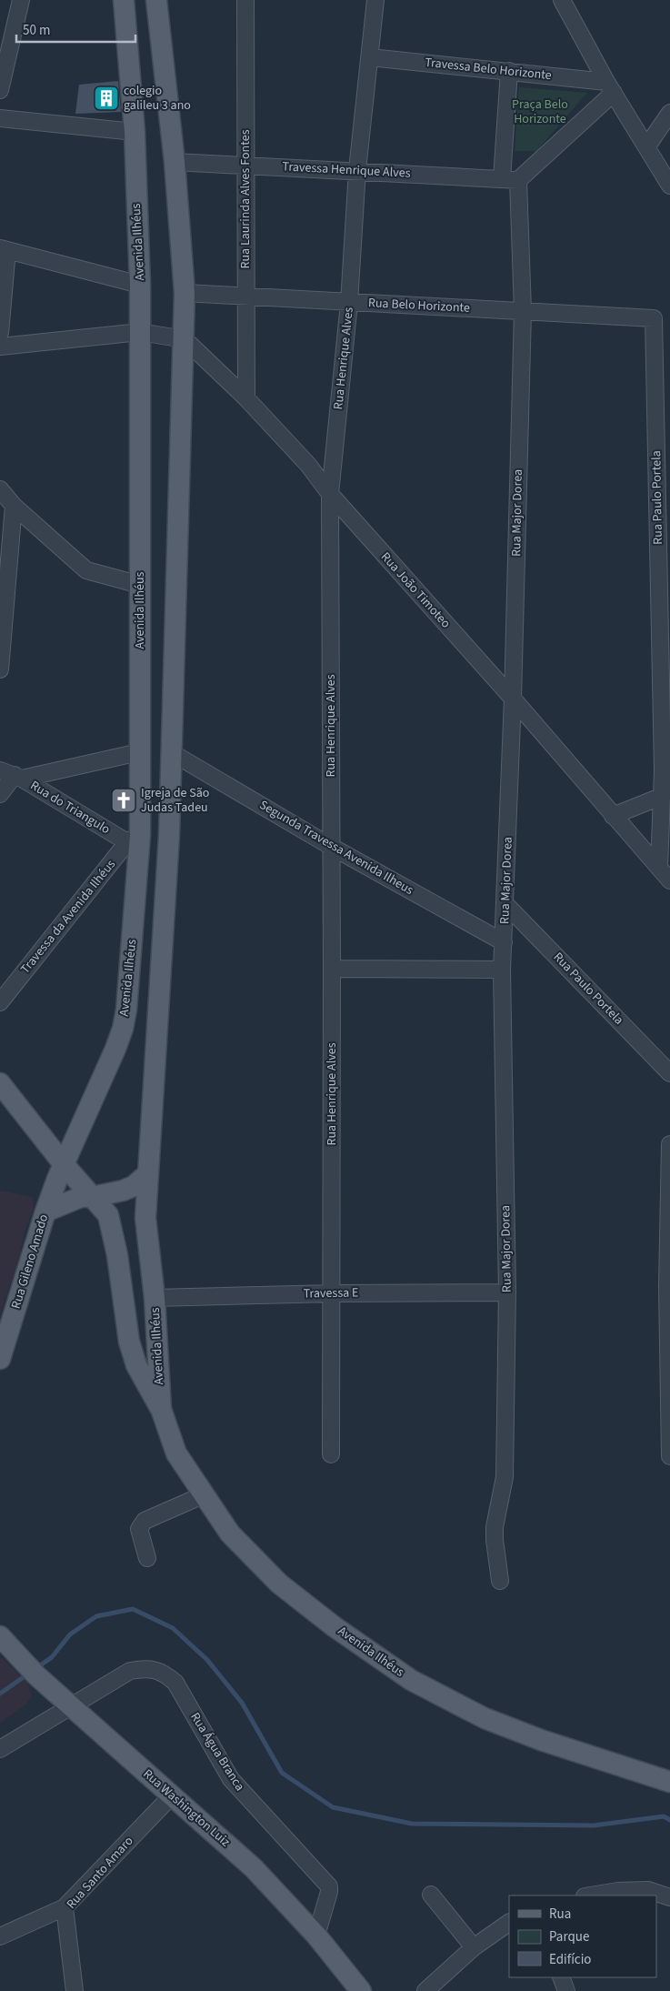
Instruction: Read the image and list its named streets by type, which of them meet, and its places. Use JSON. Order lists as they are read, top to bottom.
{
  "streets": {
    "main road": ["Avenida Ilhéus", "Rua Gileno Amado", "Rua Washington Luiz"],
    "street": [
      "Travessa Belo Horizonte",
      "Travessa Henrique Alves",
      "Rua Laurinda Alves Fontes",
      "Rua Belo Horizonte",
      "Rua Henrique Alves",
      "Rua Paulo Portela",
      "Rua Major Dorea",
      "Rua João Timoteo",
      "Rua do Triangulo",
      "Segunda Travessa Avenida Ilheus",
      "Travessa da Avenida Ilhéus",
      "Travessa E",
      "Rua Água Branca",
      "Rua Santo Amaro"
    ]
  },
  "crossings": [
    ["Travessa Belo Horizonte", "Rua Henrique Alves"],
    ["Travessa Henrique Alves", "Rua Laurinda Alves Fontes"],
    ["Travessa Henrique Alves", "Avenida Ilhéus"],
    ["Travessa Henrique Alves", "Rua Henrique Alves"],
    ["Travessa Henrique Alves", "Rua Major Dorea"],
    ["Rua Laurinda Alves Fontes", "Rua Belo Horizonte"],
    ["Rua Laurinda Alves Fontes", "Rua João Timoteo"],
    ["Avenida Ilhéus", "Rua Belo Horizonte"],
    ["Avenida Ilhéus", "Rua João Timoteo"],
    ["Avenida Ilhéus", "Rua do Triangulo"],
    ["Avenida Ilhéus", "Segunda Travessa Avenida Ilheus"],
    ["Avenida Ilhéus", "Travessa da Avenida Ilhéus"],
    ["Avenida Ilhéus", "Rua Gileno Amado"],
    ["Avenida Ilhéus", "Travessa E"],
    ["Rua Belo Horizonte", "Rua Henrique Alves"],
    ["Rua Belo Horizonte", "Rua Paulo Portela"],
    ["Rua Belo Horizonte", "Rua Major Dorea"],
    ["Rua Henrique Alves", "Rua João Timoteo"],
    ["Rua Henrique Alves", "Segunda Travessa Avenida Ilheus"],
    ["Rua Henrique Alves", "Travessa E"],
    ["Rua Paulo Portela", "Rua Major Dorea"],
    ["Rua Paulo Portela", "Rua João Timoteo"],
    ["Rua Major Dorea", "Rua João Timoteo"],
    ["Rua Major Dorea", "Segunda Travessa Avenida Ilheus"],
    ["Rua Major Dorea", "Travessa E"],
    ["Rua do Triangulo", "Travessa da Avenida Ilhéus"],
    ["Rua Água Branca", "Rua Washington Luiz"],
    ["Rua Washington Luiz", "Rua Santo Amaro"]
  ],
  "parks": ["Praça Belo Horizonte"],
  "places": {
    "building": ["colegio galileu 3 ano"],
    "church": ["Igreja de São Judas Tadeu"]
  },
  "legend": ["Rua", "Parque", "Edifício"],
  "scale_bar": "50 m"
}
